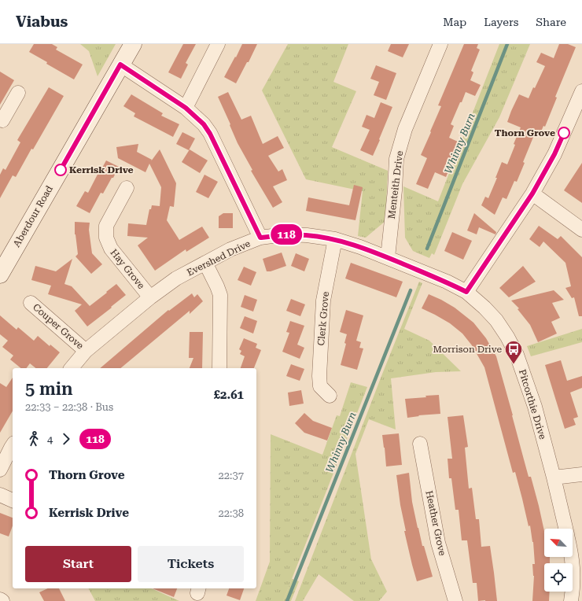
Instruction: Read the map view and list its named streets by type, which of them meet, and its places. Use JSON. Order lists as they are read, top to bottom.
{
  "streets": {
    "main road": ["Aberdour Road"],
    "street": [
      "Menteith Drive",
      "Evershed Drive",
      "Hay Grove",
      "Clerk Grove",
      "Couper Grove",
      "Pitcorthie Drive",
      "Heather Grove"
    ]
  },
  "crossings": [
    ["Menteith Drive", "Evershed Drive"],
    ["Evershed Drive", "Hay Grove"],
    ["Evershed Drive", "Clerk Grove"],
    ["Evershed Drive", "Couper Grove"],
    ["Evershed Drive", "Pitcorthie Drive"]
  ],
  "water": ["Whinny Burn"],
  "places": {
    "other": ["Thorn Grove", "Kerrisk Drive"],
    "bus stop": ["Morrison Drive"]
  },
  "lines": ["bus line 118"],
  "north": "top left",
  "page": {
    "header": "Viabus",
    "nav": ["Map", "Layers", "Share"],
    "on_map": "118",
    "heading": ["5 min", "22:33 – 22:38 · Bus", "£2.61"],
    "legs": ["4", "118"],
    "list": [
      {
        "name": "Thorn Grove",
        "value": "22:37"
      },
      {
        "name": "Kerrisk Drive",
        "value": "22:38"
      }
    ],
    "buttons": ["Start", "Tickets"]
  }
}
